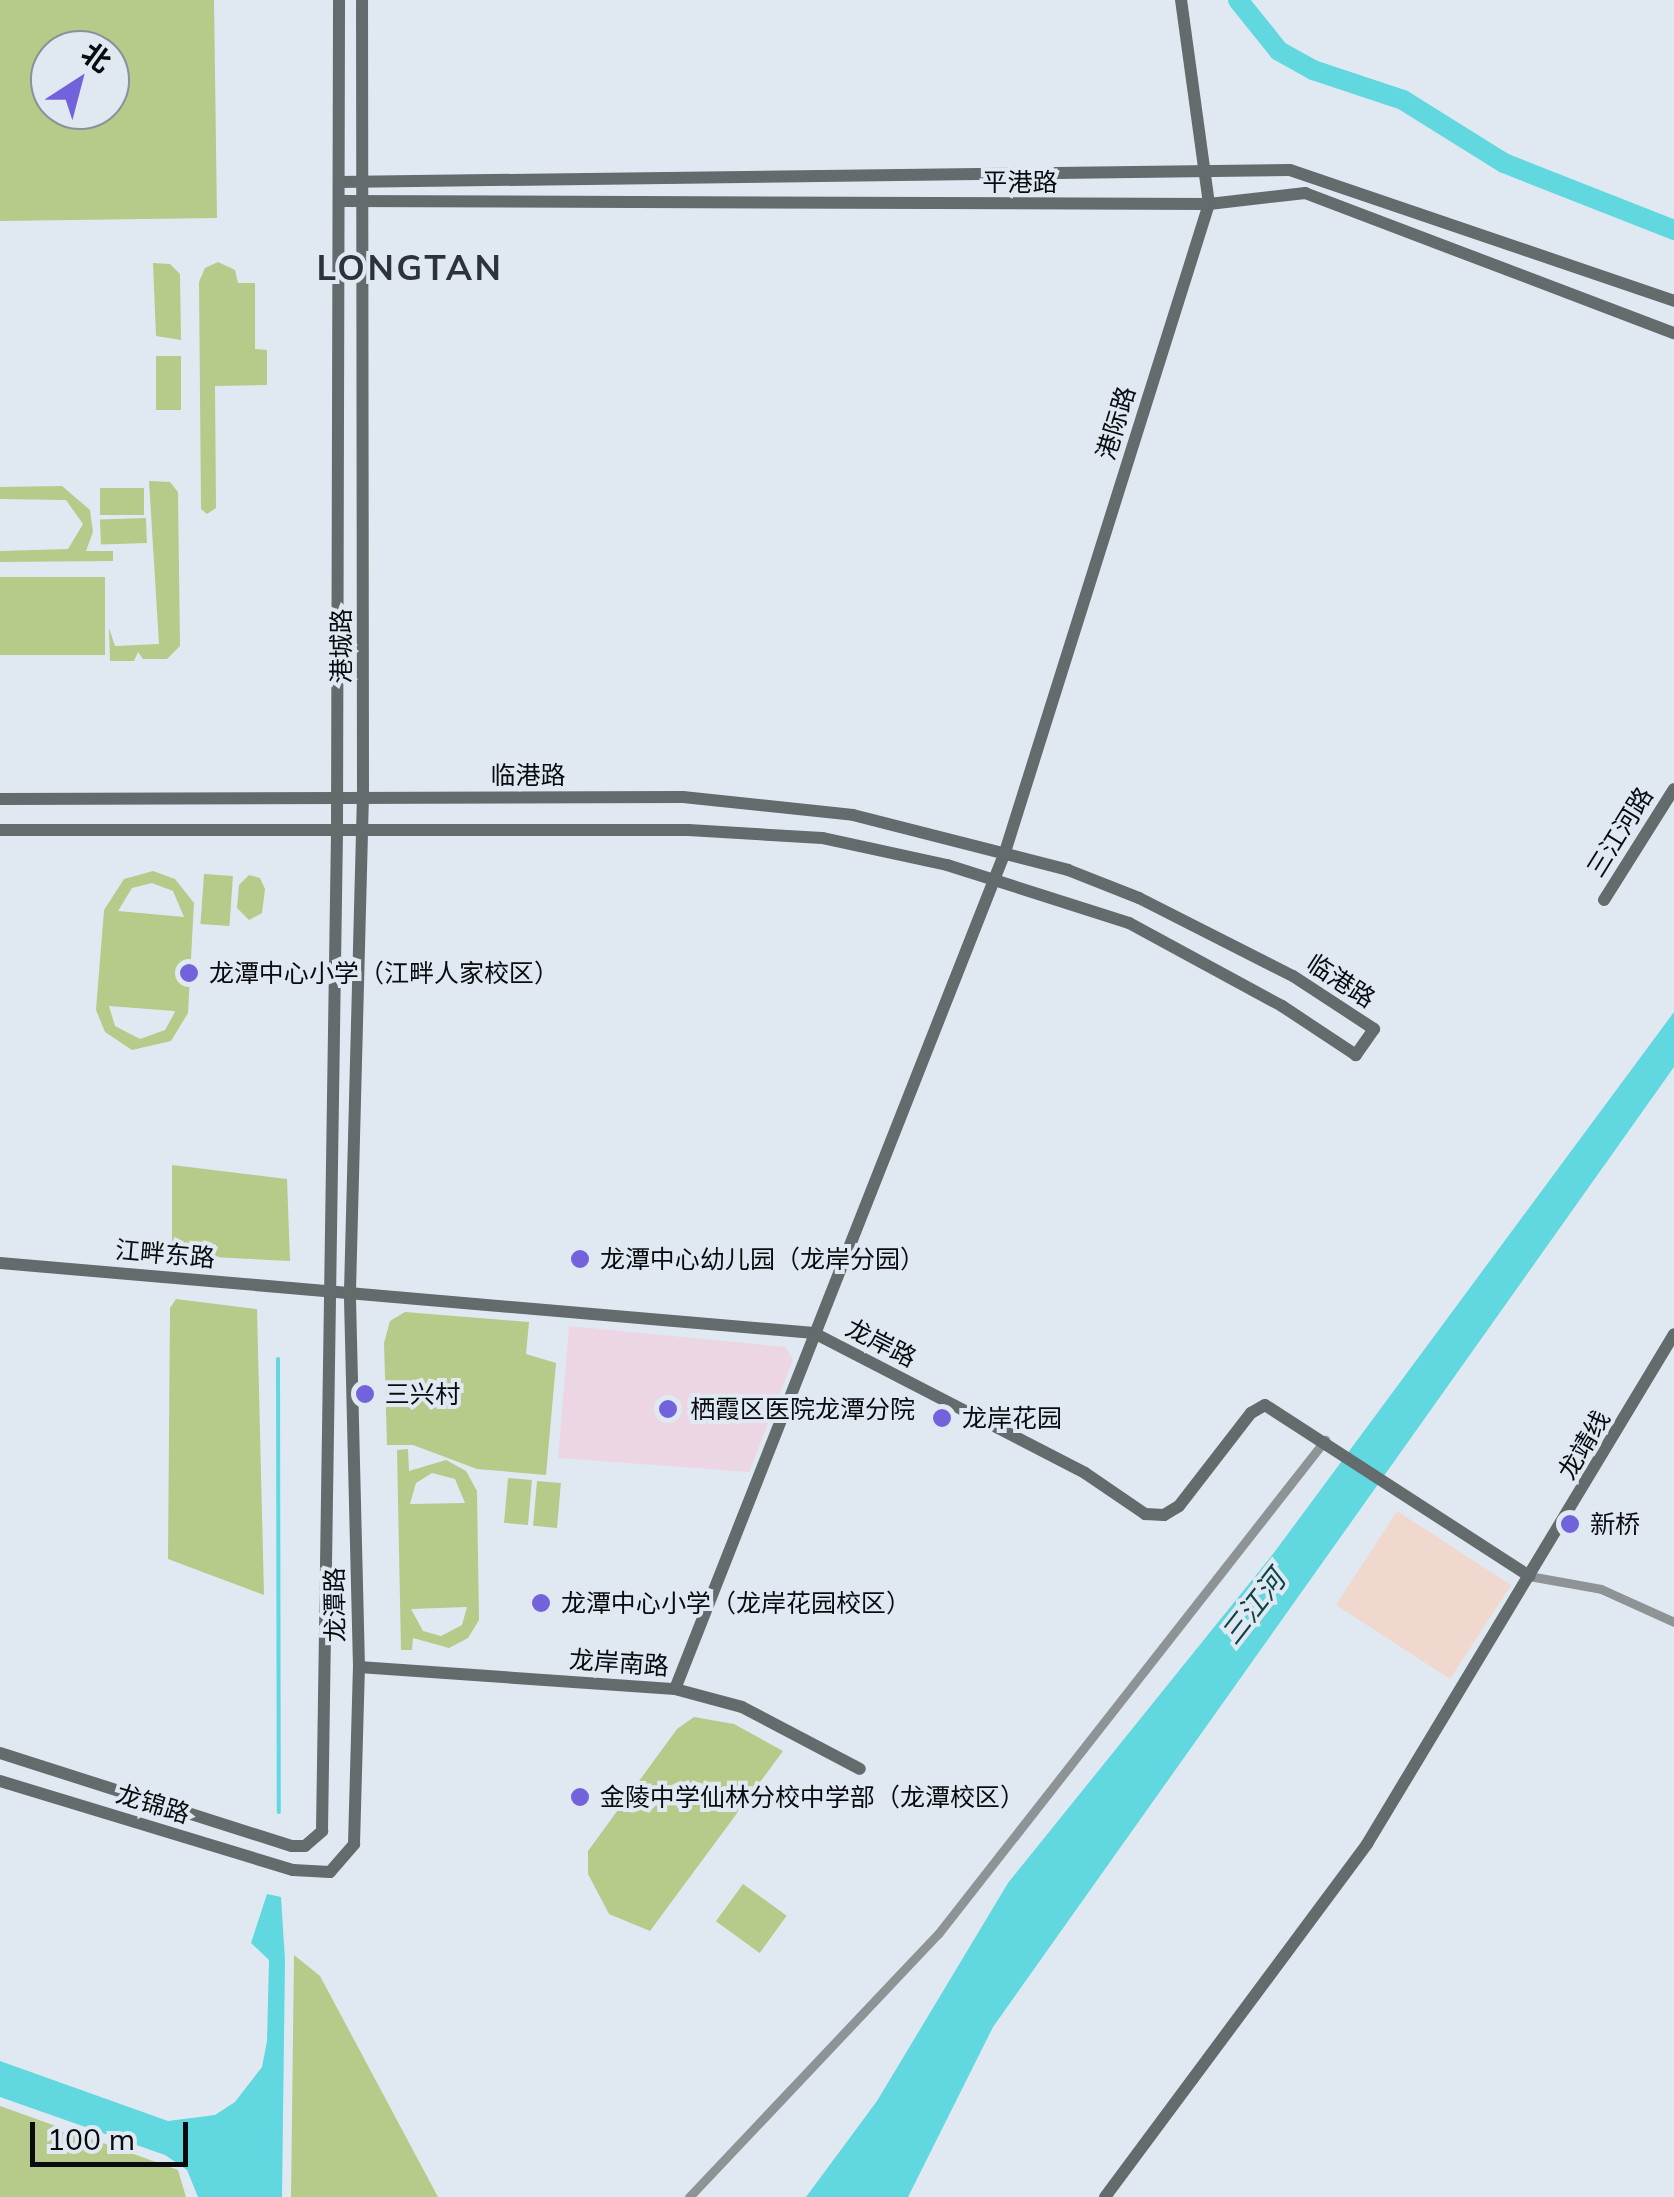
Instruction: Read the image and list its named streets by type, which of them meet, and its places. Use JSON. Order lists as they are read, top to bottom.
{
  "streets": {
    "street": [
      "平港路",
      "港际路",
      "港城路",
      "临港路",
      "三江河路",
      "江畔东路",
      "龙岸路",
      "龙靖线",
      "龙潭路",
      "龙岸南路",
      "龙锦路"
    ]
  },
  "crossings": [
    ["平港路", "港际路"],
    ["平港路", "港城路"],
    ["港际路", "临港路"],
    ["港际路", "龙岸路"],
    ["港际路", "龙岸南路"],
    ["港城路", "临港路"],
    ["港城路", "江畔东路"],
    ["港城路", "龙岸路"],
    ["港城路", "龙潭路"],
    ["江畔东路", "龙岸路"],
    ["江畔东路", "龙潭路"],
    ["龙岸路", "龙潭路"],
    ["龙潭路", "龙岸南路"],
    ["龙潭路", "龙锦路"]
  ],
  "districts": ["LONGTAN"],
  "water": ["三江河"],
  "places": [
    "龙潭中心小学（江畔人家校区）",
    "龙潭中心幼儿园（龙岸分园）",
    "三兴村",
    "栖霞区医院龙潭分院",
    "龙岸花园",
    "新桥",
    "龙潭中心小学（龙岸花园校区）",
    "金陵中学仙林分校中学部（龙潭校区）"
  ],
  "scale_bar": "100 m",
  "north": "top right"
}
